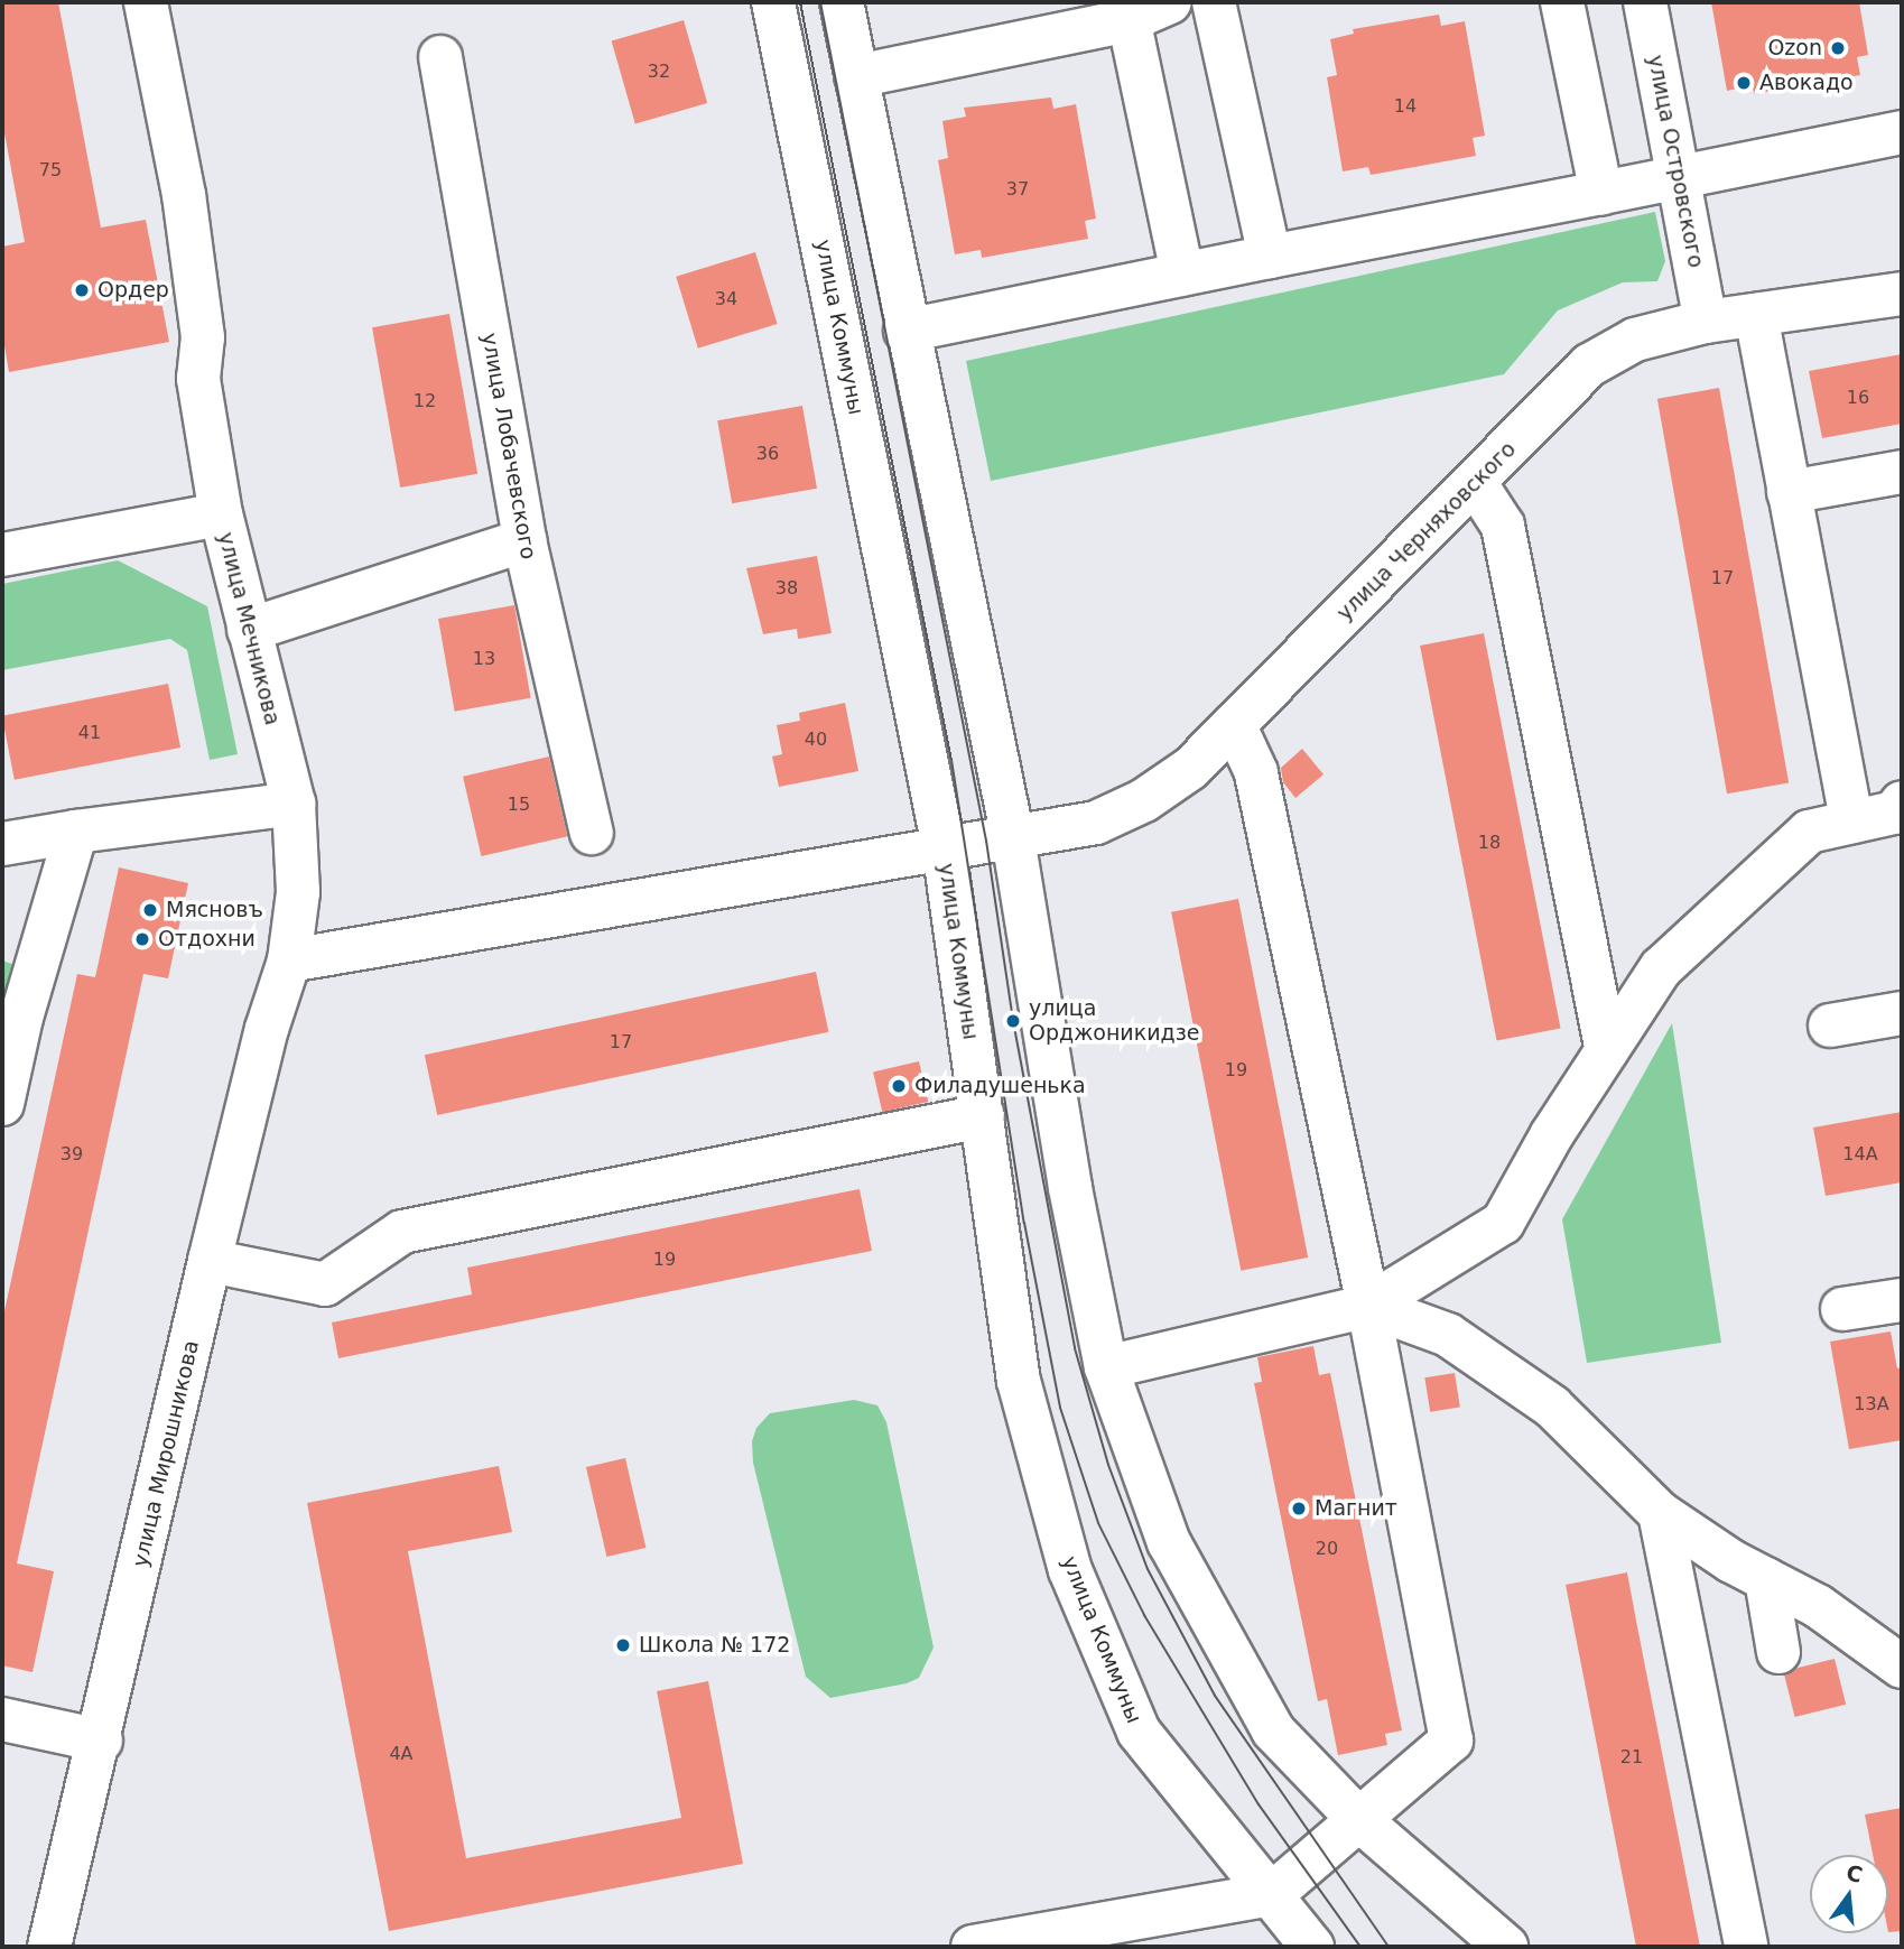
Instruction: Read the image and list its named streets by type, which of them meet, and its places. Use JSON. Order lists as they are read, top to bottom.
{
  "streets": {
    "street": [
      "улица Островского",
      "улица Коммуны",
      "улица Лобачевского",
      "улица Черняховского",
      "улица Мечникова",
      "улица Мирошникова"
    ]
  },
  "crossings": [
    ["улица Островского", "улица Черняховского"],
    ["улица Мечникова", "улица Мирошникова"]
  ],
  "places": [
    "Ozon",
    "Авокадо",
    "Ордер",
    "Мясновъ",
    "Отдохни",
    "улица Орджоникидзе",
    "Филадушенька",
    "Магнит",
    "Школа № 172"
  ],
  "house_numbers": [
    "32",
    "14",
    "75",
    "37",
    "34",
    "16",
    "12",
    "36",
    "17",
    "38",
    "13",
    "41",
    "40",
    "15",
    "18",
    "17",
    "19",
    "39",
    "14А",
    "19",
    "13А",
    "20",
    "4А",
    "21"
  ],
  "north": "top"
}
